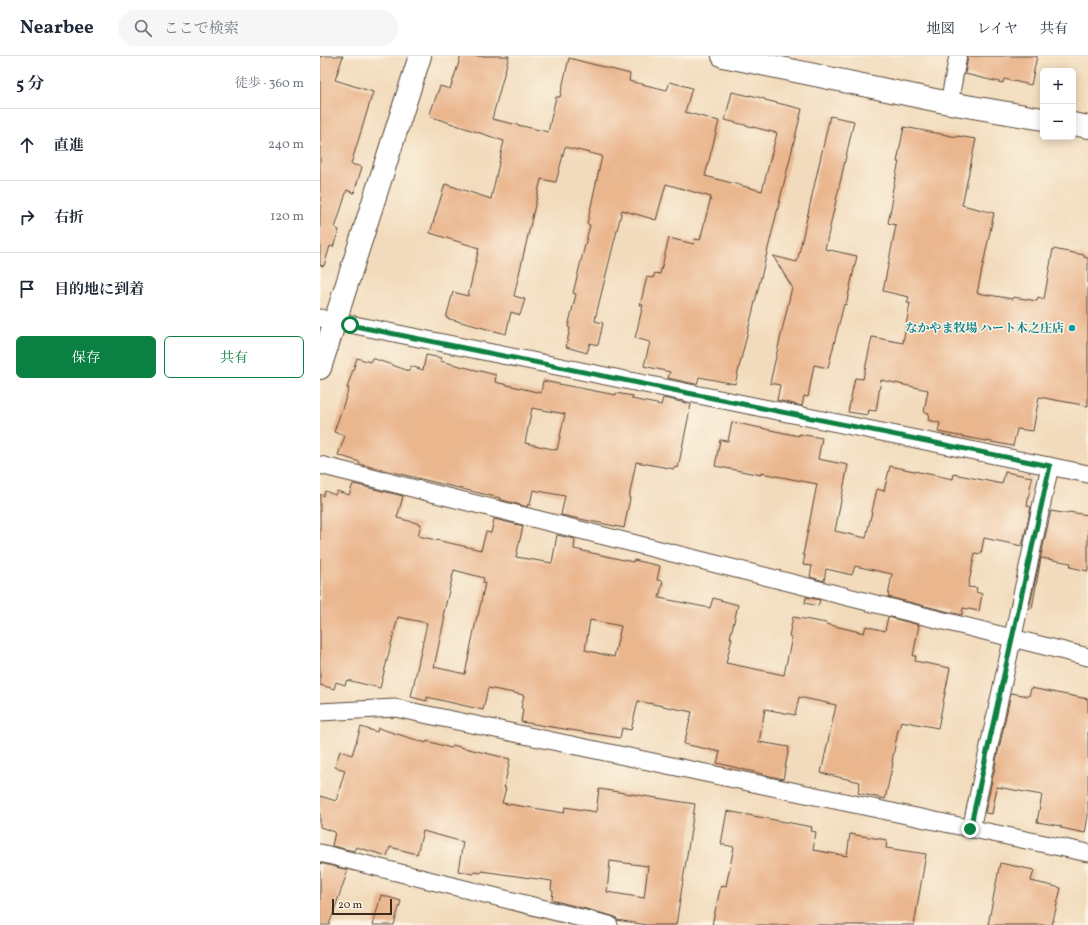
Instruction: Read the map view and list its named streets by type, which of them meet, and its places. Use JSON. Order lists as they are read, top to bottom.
{
  "places": ["なかやま牧場 ハート木之庄店"],
  "scale_bar": "20 m",
  "page": {
    "header": "Nearbee",
    "search": "ここで検索",
    "nav": ["地図", "レイヤ", "共有"],
    "heading": ["5 分", "徒歩 · 360 m"],
    "map_buttons": ["+", "−"],
    "list": [
      ["直進", "240 m"],
      ["右折", "120 m"],
      "目的地に到着"
    ],
    "buttons": ["保存", "共有"],
    "scale": "20 m"
  }
}
